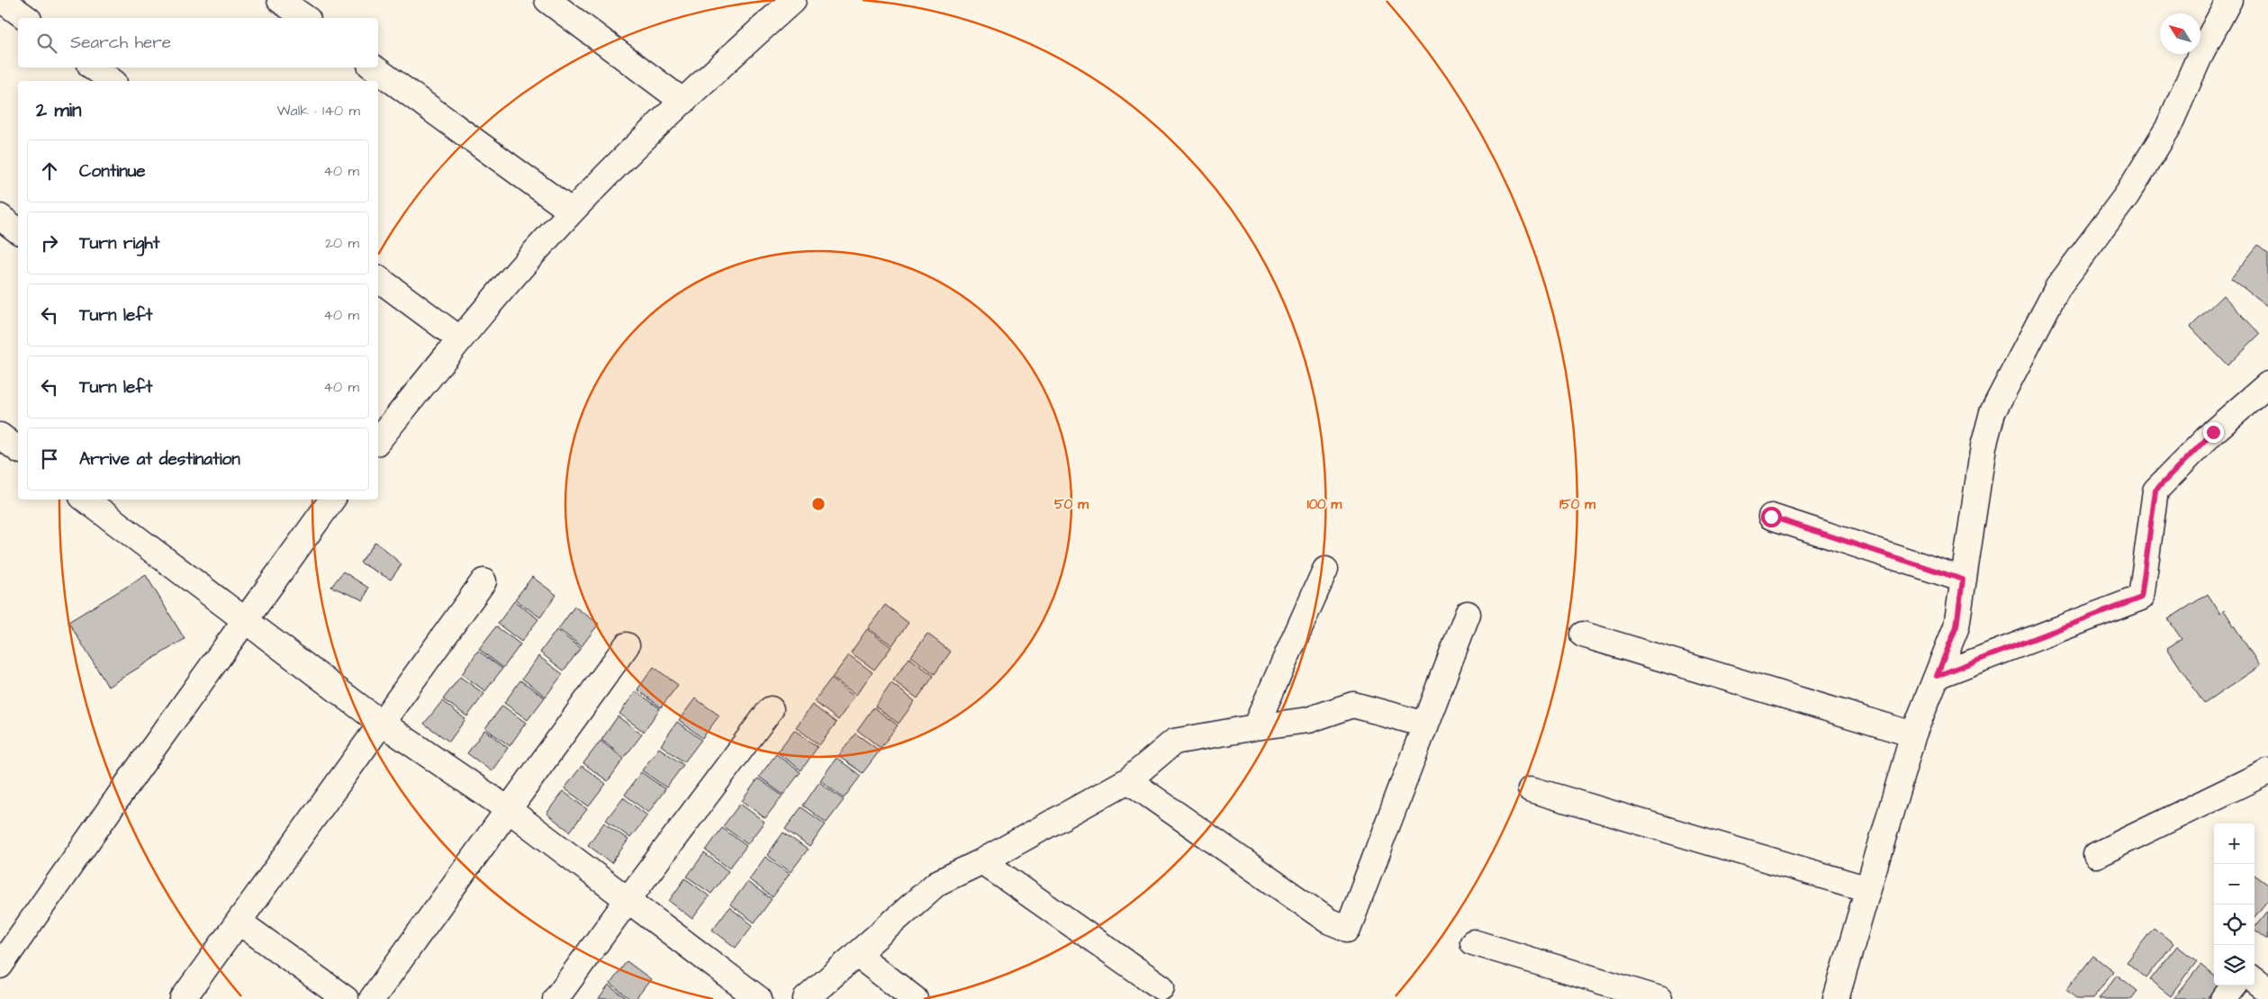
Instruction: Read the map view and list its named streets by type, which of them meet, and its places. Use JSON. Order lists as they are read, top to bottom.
{
  "north": "top left",
  "page": {
    "search": "Search here",
    "heading": ["2 min", "Walk · 140 m"],
    "list": [
      ["Continue", "40 m"],
      ["Turn right", "20 m"],
      ["Turn left", "40 m"],
      ["Turn left", "40 m"],
      "Arrive at destination"
    ],
    "map_buttons": ["+", "−"]
  },
  "rings": ["50 m", "100 m", "150 m"]
}
